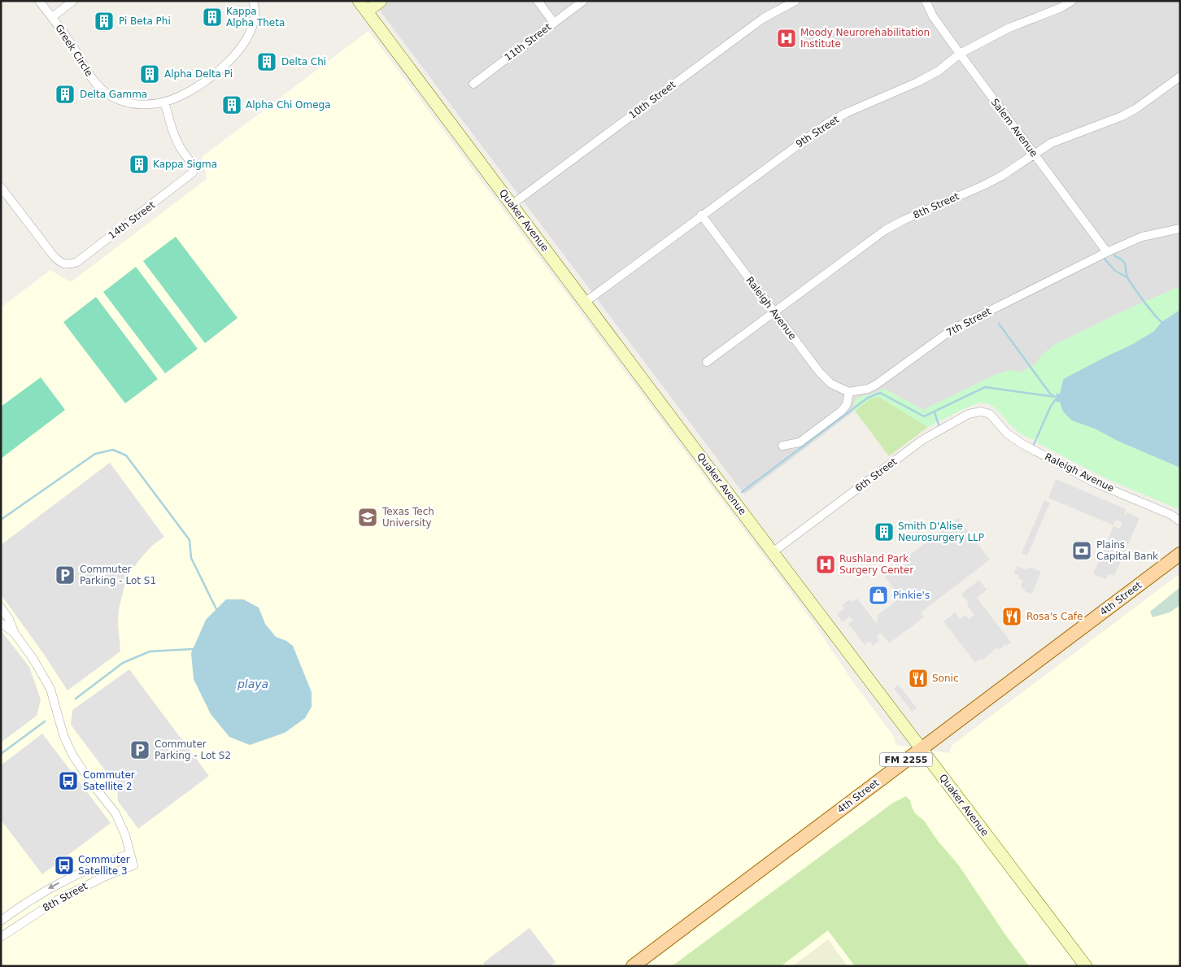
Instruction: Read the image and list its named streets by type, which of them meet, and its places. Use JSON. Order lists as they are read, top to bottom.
{
  "streets": {
    "main road": ["Quaker Avenue", "4th Street", "FM 2255"],
    "street": [
      "11th Street",
      "Greek Circle",
      "10th Street",
      "Salem Avenue",
      "9th Street",
      "8th Street",
      "14th Street",
      "Raleigh Avenue",
      "7th Street",
      "6th Street"
    ]
  },
  "crossings": [
    ["Greek Circle", "14th Street"],
    ["10th Street", "Quaker Avenue"],
    ["Salem Avenue", "9th Street"],
    ["Salem Avenue", "8th Street"],
    ["Salem Avenue", "7th Street"],
    ["9th Street", "Quaker Avenue"],
    ["9th Street", "Raleigh Avenue"],
    ["8th Street", "Raleigh Avenue"],
    ["Quaker Avenue", "6th Street"],
    ["Quaker Avenue", "4th Street"],
    ["Raleigh Avenue", "7th Street"],
    ["Raleigh Avenue", "6th Street"]
  ],
  "water": ["playa"],
  "places": {
    "building": [
      "Kappa Alpha Theta",
      "Pi Beta Phi",
      "Delta Chi",
      "Alpha Delta Pi",
      "Delta Gamma",
      "Alpha Chi Omega",
      "Kappa Sigma",
      "Smith D'Alise Neurosurgery LLP"
    ],
    "hospital": ["Moody Neurorehabilitation Institute", "Rushland Park Surgery Center"],
    "school or university": ["Texas Tech University"],
    "bank": ["Plains Capital Bank"],
    "parking": ["Commuter Parking - Lot S1", "Commuter Parking - Lot S2"],
    "shop": ["Pinkie's"],
    "restaurant": ["Rosa's Cafe", "Sonic"],
    "bus stop": ["Commuter Satellite 2", "Commuter Satellite 3"]
  }
}
